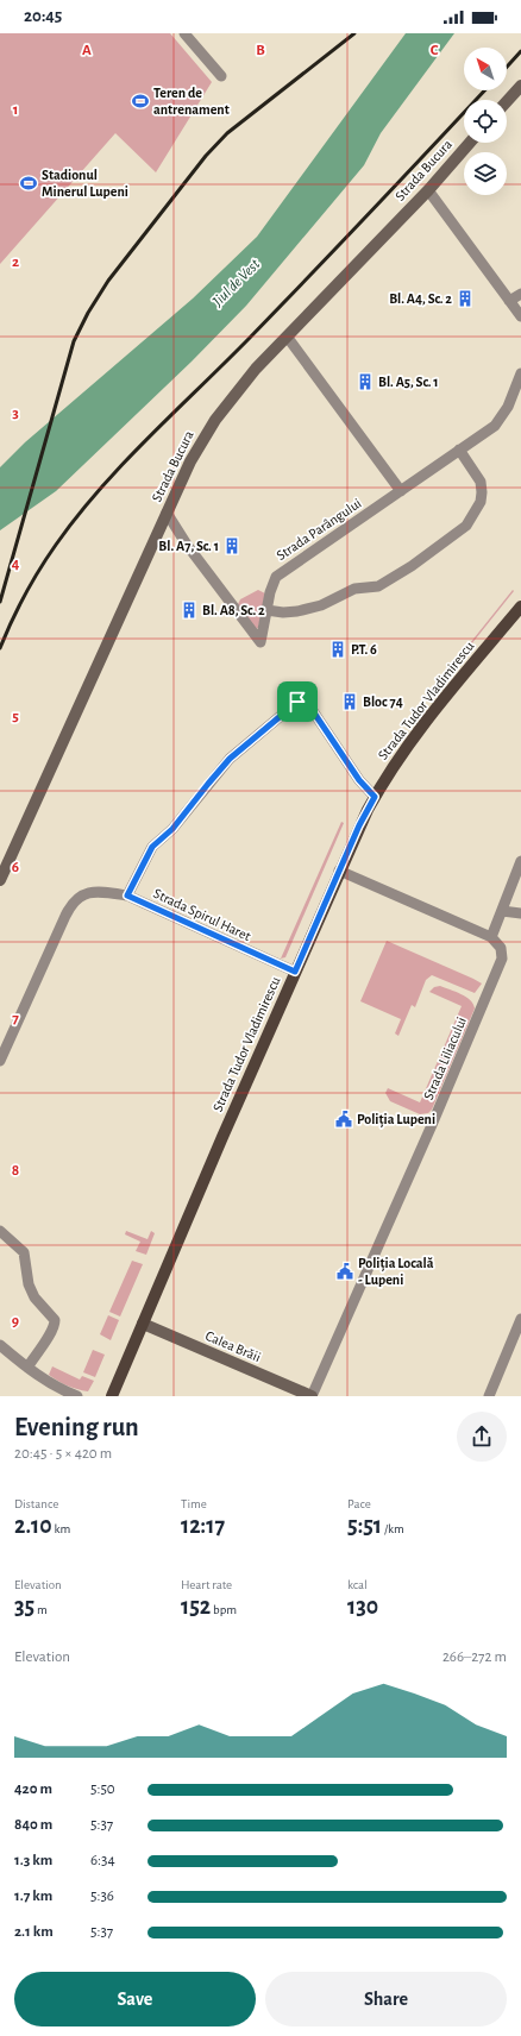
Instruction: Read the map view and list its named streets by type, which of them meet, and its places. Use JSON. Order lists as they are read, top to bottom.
{
  "streets": {
    "main road": ["Strada Bucura", "Strada Tudor Vladimirescu", "Calea Brăii"],
    "street": ["Strada Parângului", "Strada Spirul Haret", "Strada Liliacului"]
  },
  "crossings": [
    ["Strada Bucura", "Strada Parângului"],
    ["Strada Tudor Vladimirescu", "Strada Spirul Haret"],
    ["Strada Tudor Vladimirescu", "Calea Brăii"],
    ["Strada Liliacului", "Calea Brăii"]
  ],
  "water": ["Jiul de Vest"],
  "places": {
    "sports": ["Teren de antrenament", "Stadionul Minerul Lupeni"],
    "building": [
      "Bl. A4, Sc. 2",
      "Bl. A5, Sc. 1",
      "Bl. A7, Sc. 1",
      "Bl. A8, Sc. 2",
      "P.T. 6",
      "Bloc 74"
    ],
    "public building": ["Poliția Lupeni", "Poliția Locală - Lupeni"]
  },
  "north": "top left",
  "page": {
    "status": "20:45",
    "heading": ["Evening run", "20:45 · 5 × 420 m"],
    "stats": [
      ["Distance", "2.10 km"],
      ["Time", "12:17"],
      ["Pace", "5:51 /km"],
      ["Elevation", "35 m"],
      ["Heart rate", "152 bpm"],
      ["kcal", "130"]
    ],
    "chart": ["Elevation", "266–272 m"],
    "list": [
      {
        "name": "420 m",
        "note": "5:50"
      },
      {
        "name": "840 m",
        "note": "5:37"
      },
      {
        "name": "1.3 km",
        "note": "6:34"
      },
      {
        "name": "1.7 km",
        "note": "5:36"
      },
      {
        "name": "2.1 km",
        "note": "5:37"
      }
    ],
    "buttons": ["Save", "Share"]
  },
  "grid": {
    "columns": ["A", "B", "C"],
    "rows": [
      "1",
      "2",
      "3",
      "4",
      "5",
      "6",
      "7",
      "8",
      "9"
    ]
  }
}
